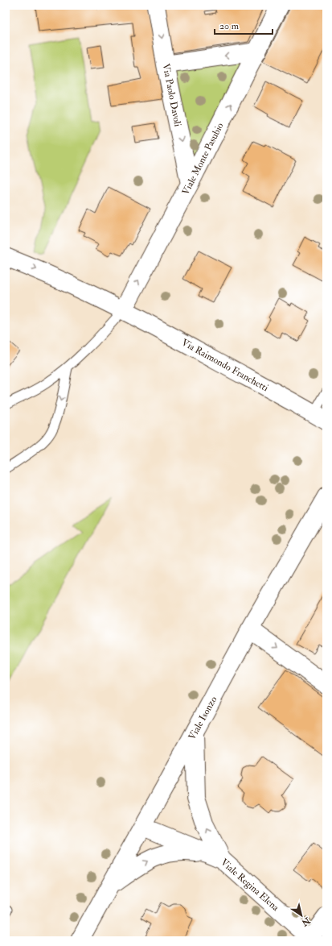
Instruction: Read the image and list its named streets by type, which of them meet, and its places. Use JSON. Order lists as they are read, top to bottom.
{
  "streets": {
    "street": [
      "Via Paolo Davoli",
      "Viale Monte Pasubio",
      "Via Raimondo Franchetti",
      "Viale Isonzo",
      "Viale Regina Elena"
    ]
  },
  "crossings": [
    ["Via Paolo Davoli", "Viale Monte Pasubio"],
    ["Viale Monte Pasubio", "Via Raimondo Franchetti"],
    ["Viale Isonzo", "Viale Regina Elena"]
  ],
  "one_way": ["Via Paolo Davoli", "Viale Monte Pasubio", "Via Raimondo Franchetti"],
  "scale_bar": "20 m",
  "north": "bottom right"
}
